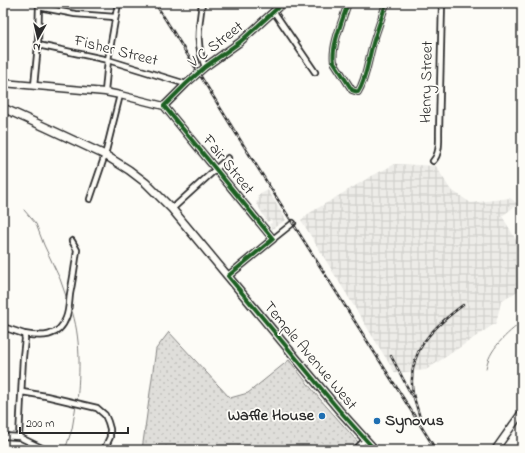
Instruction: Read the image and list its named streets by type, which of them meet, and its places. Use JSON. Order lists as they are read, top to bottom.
{
  "streets": {
    "main road": ["Temple Avenue West"],
    "street": [
      "V C Street",
      "Fisher Street",
      "Henry Street",
      "Fair Street"
    ]
  },
  "crossings": [
    ["V C Street", "Fisher Street"],
    ["V C Street", "Fair Street"]
  ],
  "places": ["Waffle House", "Synovus"],
  "scale_bar": "200 m",
  "north": "bottom"
}
